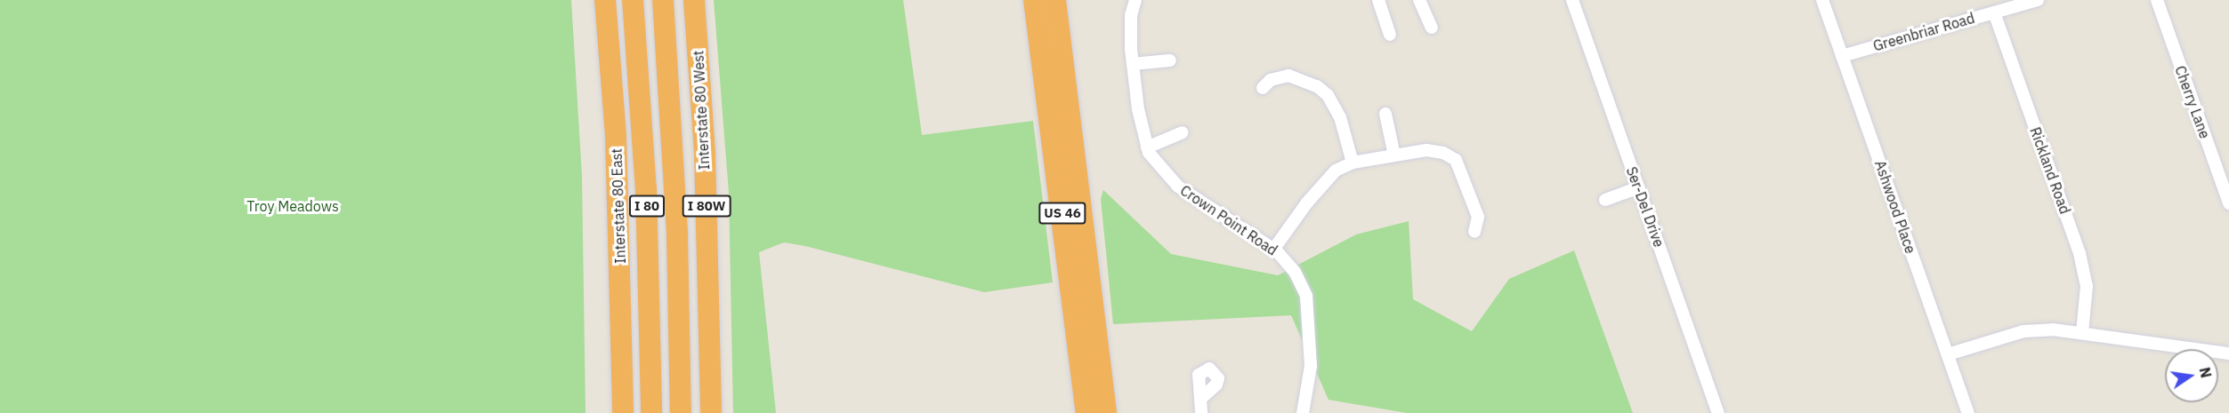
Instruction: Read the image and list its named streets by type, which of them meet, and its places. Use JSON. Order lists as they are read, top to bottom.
{
  "streets": {
    "highway": [
      "Interstate 80 West",
      "Interstate 80 East",
      "I 80",
      "I 80W",
      "US 46"
    ],
    "street": [
      "Greenbriar Road",
      "Cherry Lane",
      "Rickland Road",
      "Ser-Del Drive",
      "Ashwood Place",
      "Crown Point Road"
    ]
  },
  "crossings": [
    ["Greenbriar Road", "Rickland Road"],
    ["Greenbriar Road", "Ashwood Place"]
  ],
  "parks": ["Troy Meadows"],
  "north": "right"
}
